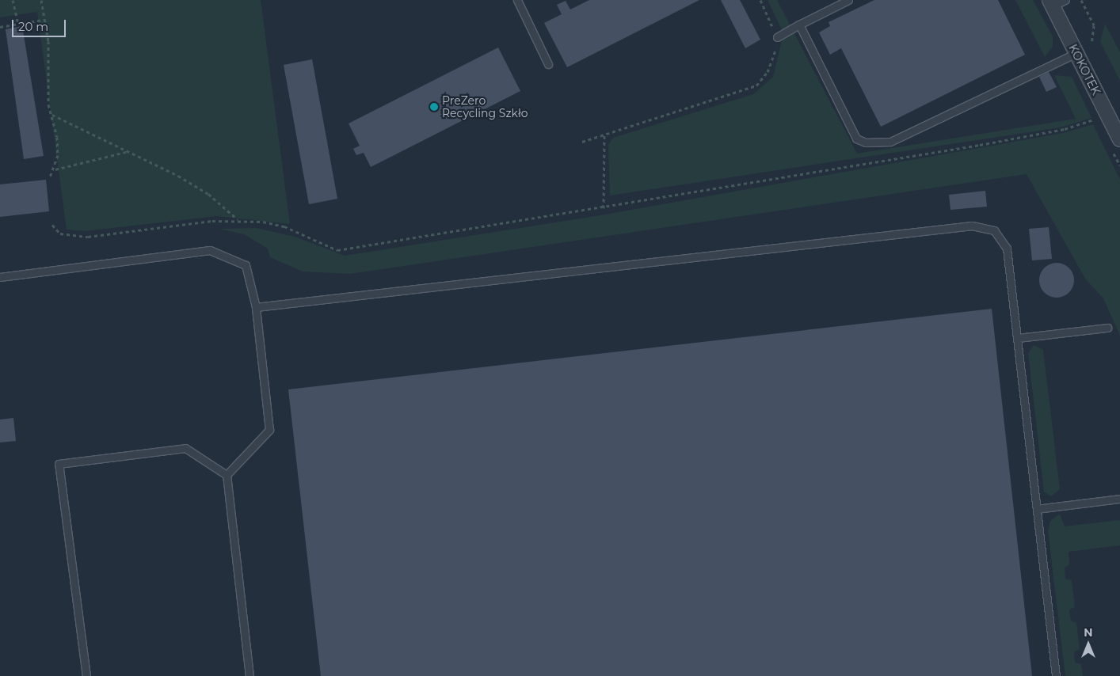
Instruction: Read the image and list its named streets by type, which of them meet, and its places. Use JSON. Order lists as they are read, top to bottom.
{
  "streets": {
    "street": ["KOKOTEK"]
  },
  "places": ["PreZero Recycling Szkło"],
  "scale_bar": "20 m",
  "north": "top"
}
